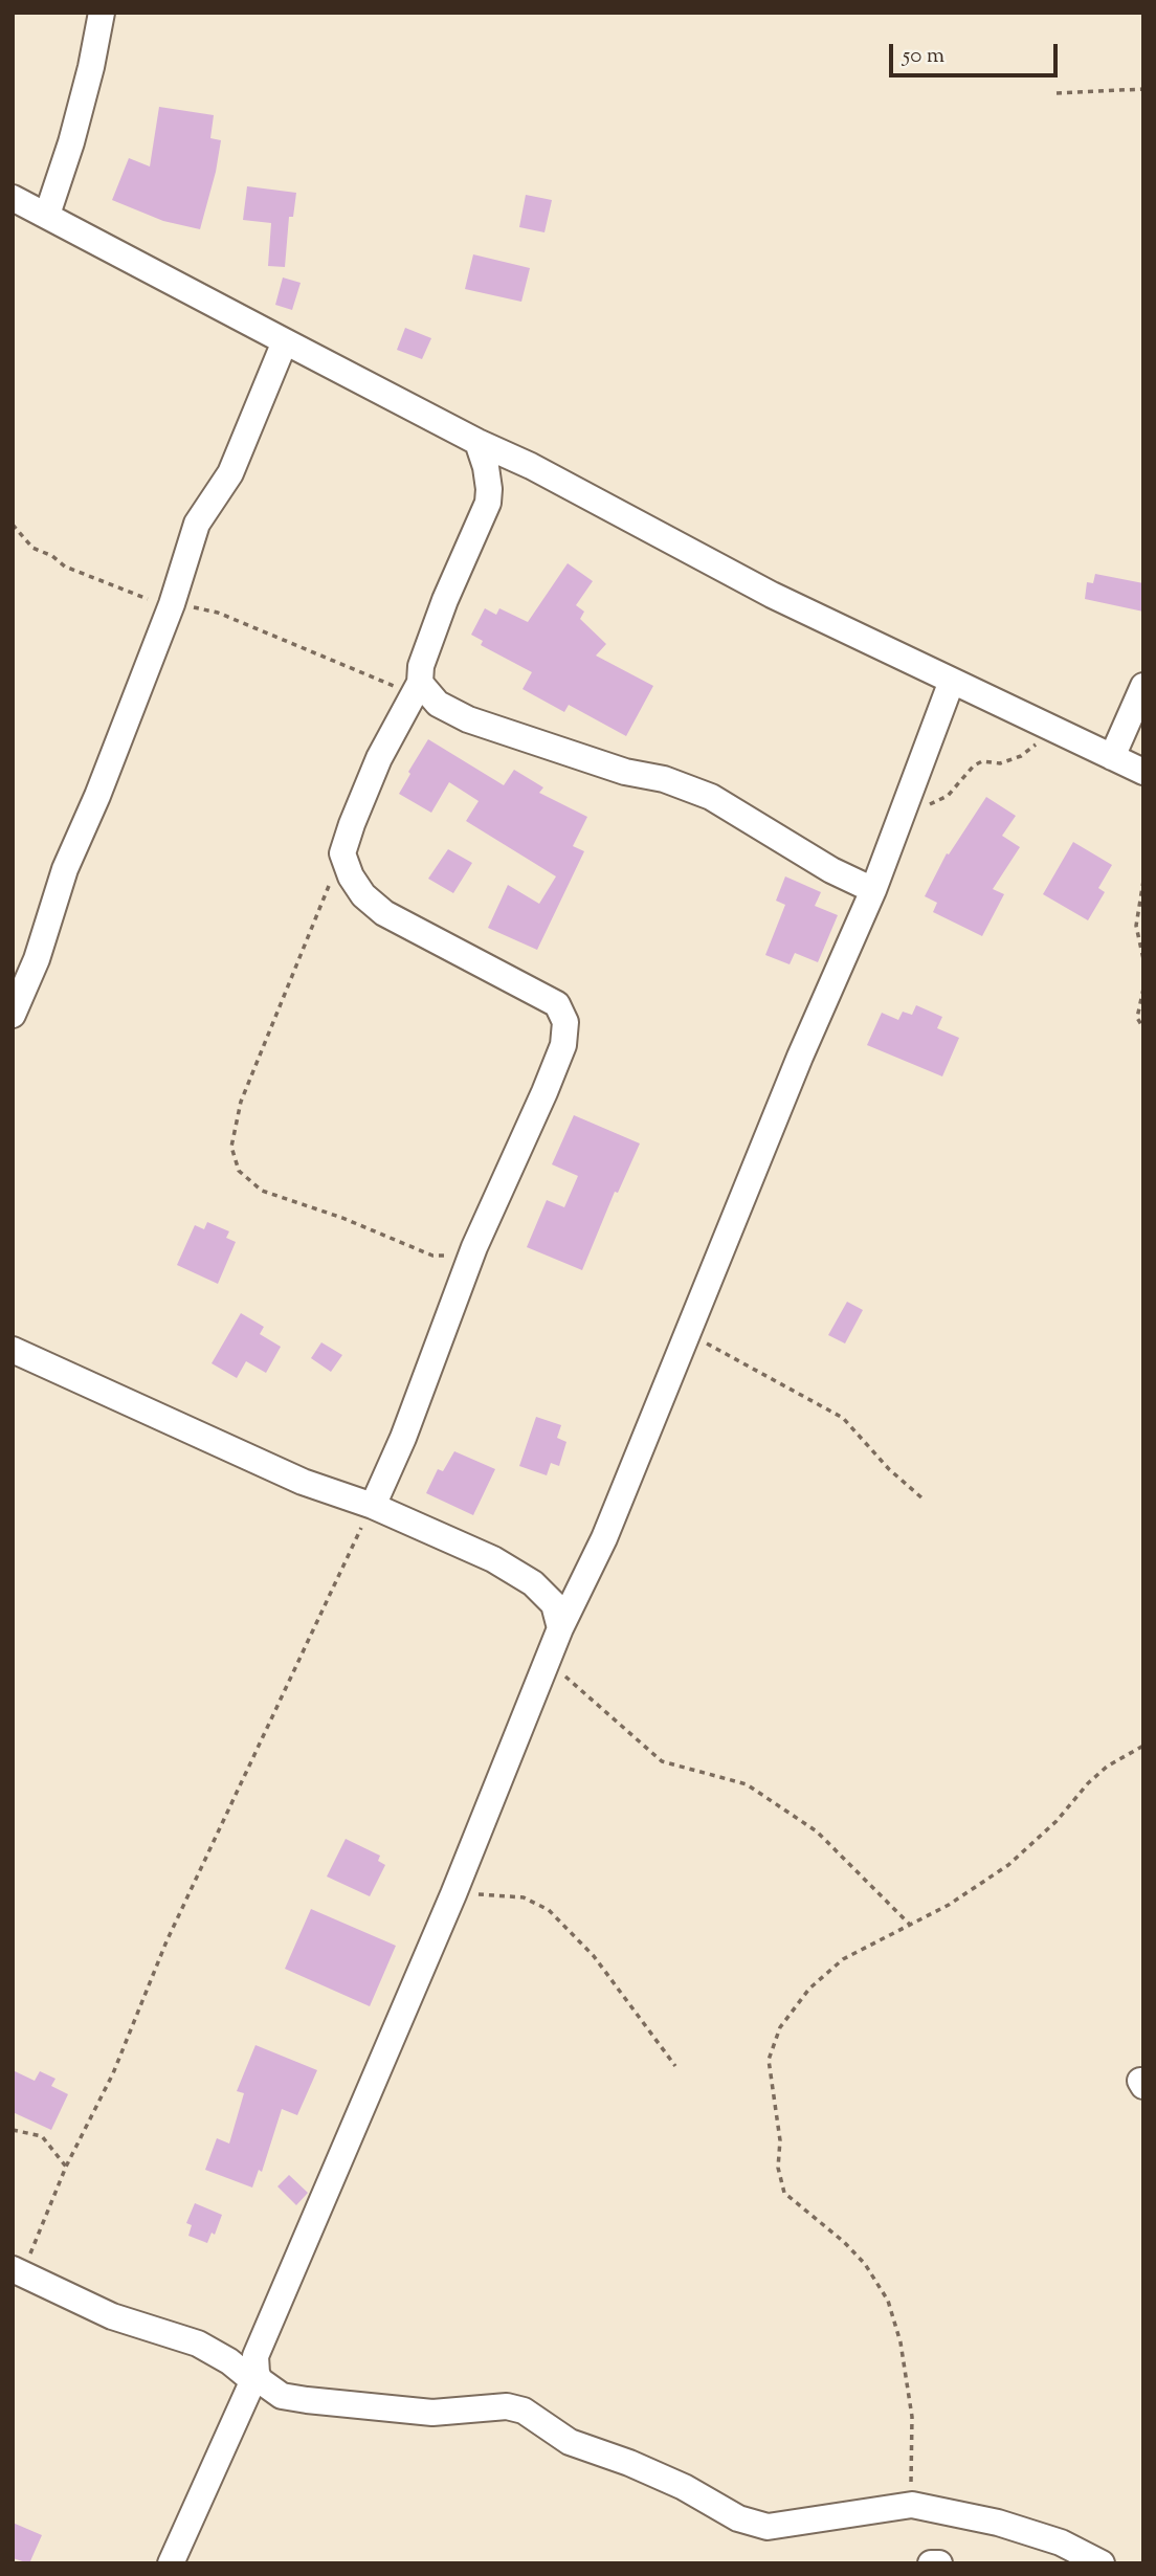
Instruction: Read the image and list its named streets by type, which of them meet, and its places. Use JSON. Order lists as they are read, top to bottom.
{
  "scale_bar": "50 m"
}
